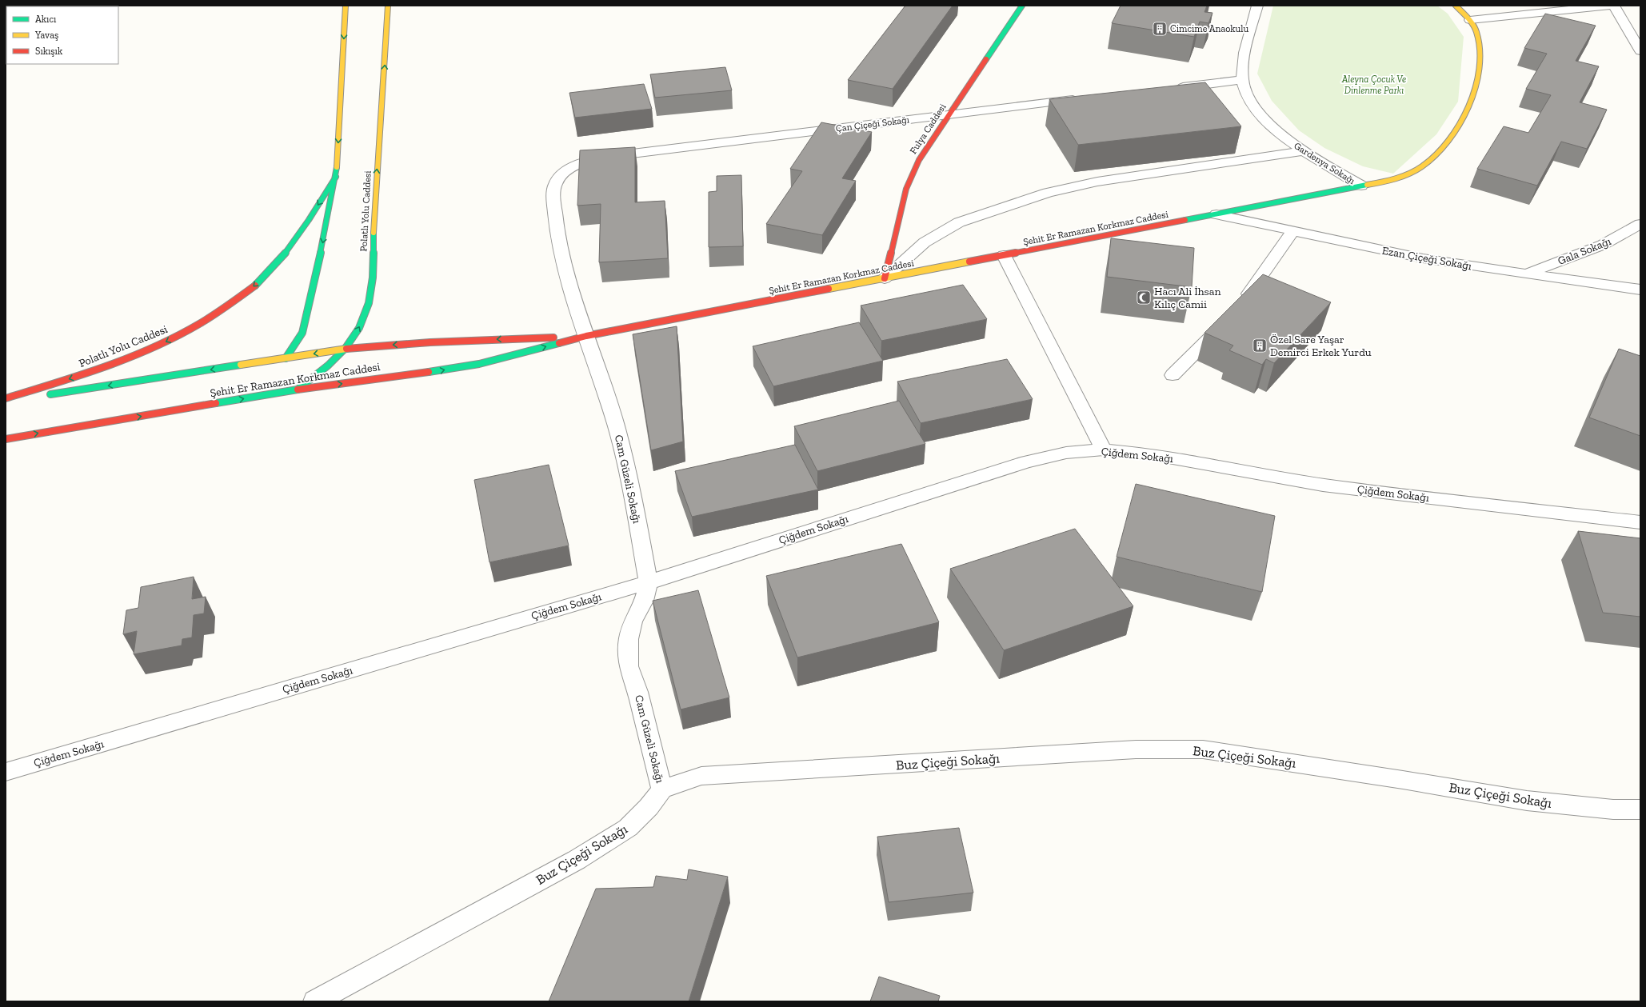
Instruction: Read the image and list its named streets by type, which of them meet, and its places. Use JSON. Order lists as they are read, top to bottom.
{
  "streets": {
    "main road": ["Fulya Caddesi", "Polatlı Yolu Caddesi", "Şehit Er Ramazan Korkmaz Caddesi"],
    "street": [
      "Çan Çiçeği Sokağı",
      "Gardenya Sokağı",
      "Gala Sokağı",
      "Ezan Çiçeği Sokağı",
      "Çiğdem Sokağı",
      "Cam Güzeli Sokağı",
      "Buz Çiçeği Sokağı"
    ]
  },
  "crossings": [
    ["Çan Çiçeği Sokağı", "Fulya Caddesi"],
    ["Çan Çiçeği Sokağı", "Cam Güzeli Sokağı"],
    ["Fulya Caddesi", "Şehit Er Ramazan Korkmaz Caddesi"],
    ["Gardenya Sokağı", "Şehit Er Ramazan Korkmaz Caddesi"],
    ["Polatlı Yolu Caddesi", "Şehit Er Ramazan Korkmaz Caddesi"],
    ["Şehit Er Ramazan Korkmaz Caddesi", "Ezan Çiçeği Sokağı"],
    ["Şehit Er Ramazan Korkmaz Caddesi", "Cam Güzeli Sokağı"],
    ["Gala Sokağı", "Ezan Çiçeği Sokağı"],
    ["Çiğdem Sokağı", "Cam Güzeli Sokağı"],
    ["Cam Güzeli Sokağı", "Buz Çiçeği Sokağı"]
  ],
  "parks": ["Aleyna Çocuk Ve Dinlenme Parkı"],
  "places": {
    "building": ["Cimcime Anaokulu", "Özel Sare Yaşar Demirci Erkek Yurdu"],
    "mosque": ["Hacı Ali İhsan Kılıç Camii"]
  },
  "legend": ["Akıcı", "Yavaş", "Sıkışık"]
}
